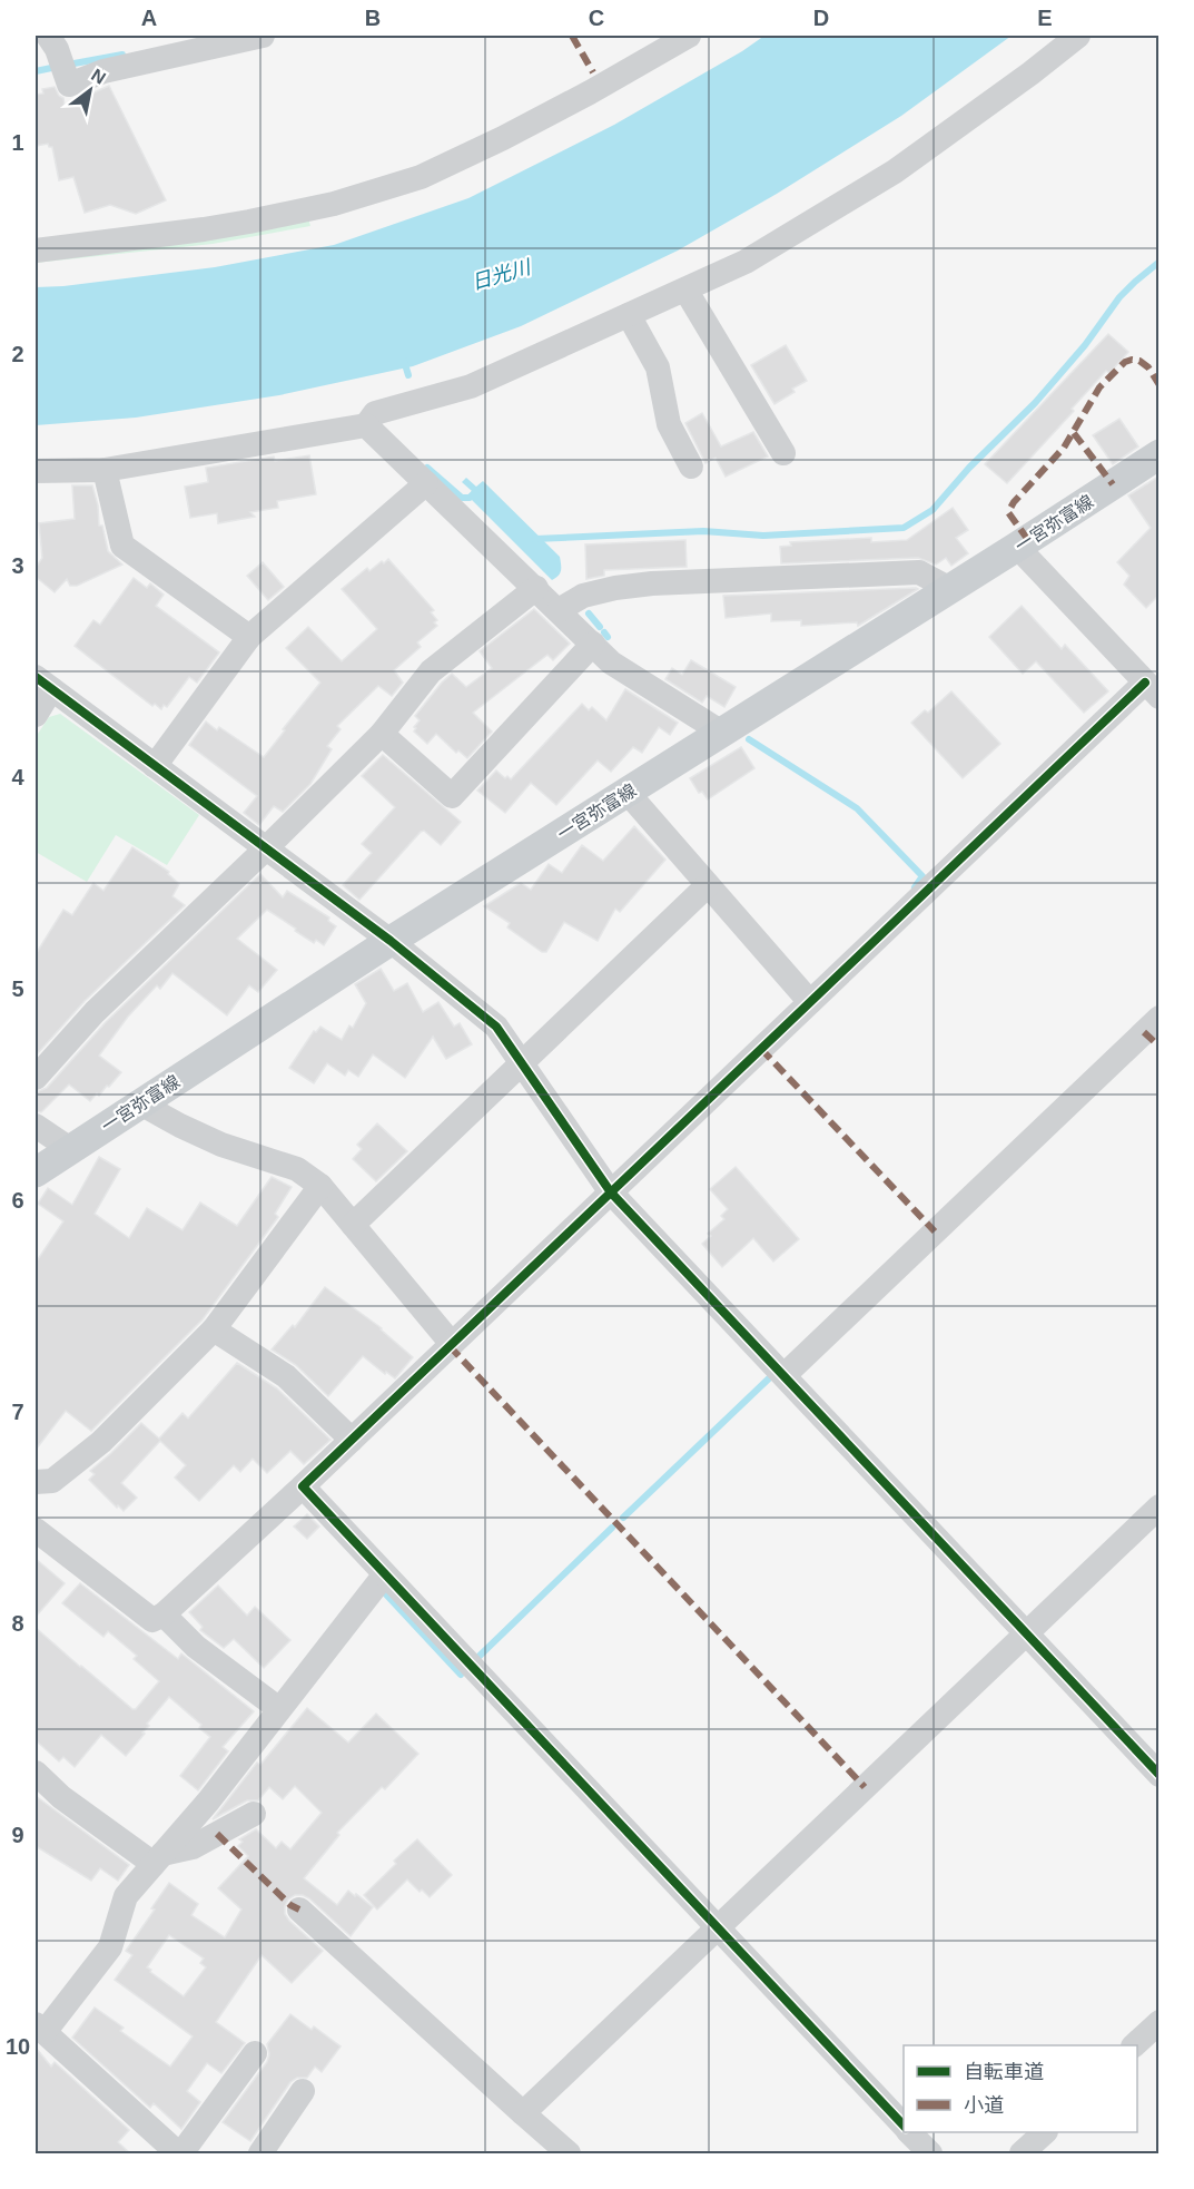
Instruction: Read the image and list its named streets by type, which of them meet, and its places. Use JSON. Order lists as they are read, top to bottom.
{
  "streets": {
    "main road": ["一宮弥富線"]
  },
  "water": ["日光川"],
  "legend": ["自転車道", "小道"],
  "north": "top right",
  "grid": {
    "columns": [
      "A",
      "B",
      "C",
      "D",
      "E"
    ],
    "rows": [
      "1",
      "2",
      "3",
      "4",
      "5",
      "6",
      "7",
      "8",
      "9",
      "10"
    ]
  }
}
